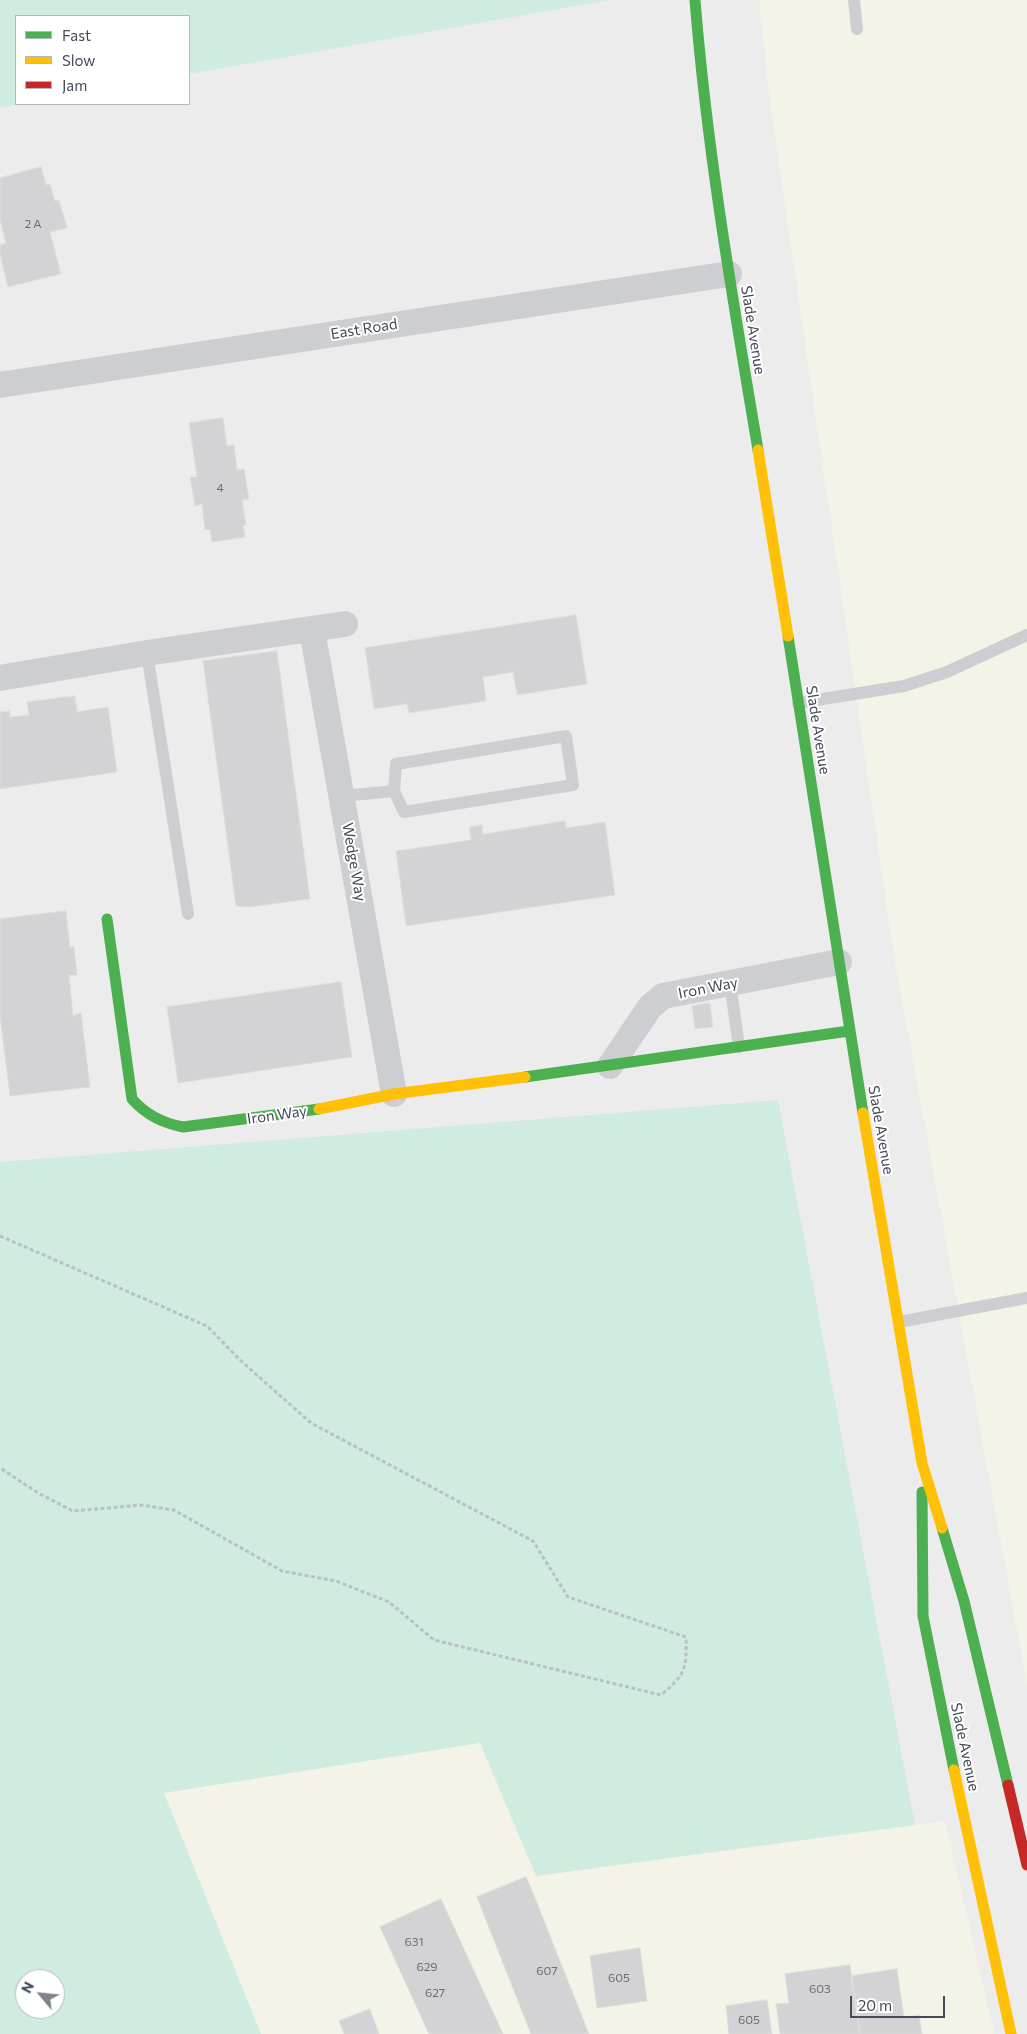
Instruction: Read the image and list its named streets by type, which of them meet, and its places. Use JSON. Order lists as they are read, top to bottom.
{
  "streets": {
    "main road": ["Slade Avenue", "Iron Way"],
    "street": ["East Road", "Wedge Way"]
  },
  "crossings": [
    ["East Road", "Slade Avenue"],
    ["Slade Avenue", "Iron Way"],
    ["Wedge Way", "Iron Way"]
  ],
  "house_numbers": [
    "2 A",
    "4",
    "631",
    "629",
    "607",
    "605",
    "603",
    "627",
    "605"
  ],
  "legend": ["Fast", "Slow", "Jam"],
  "scale_bar": "20 m",
  "north": "top left"
}
